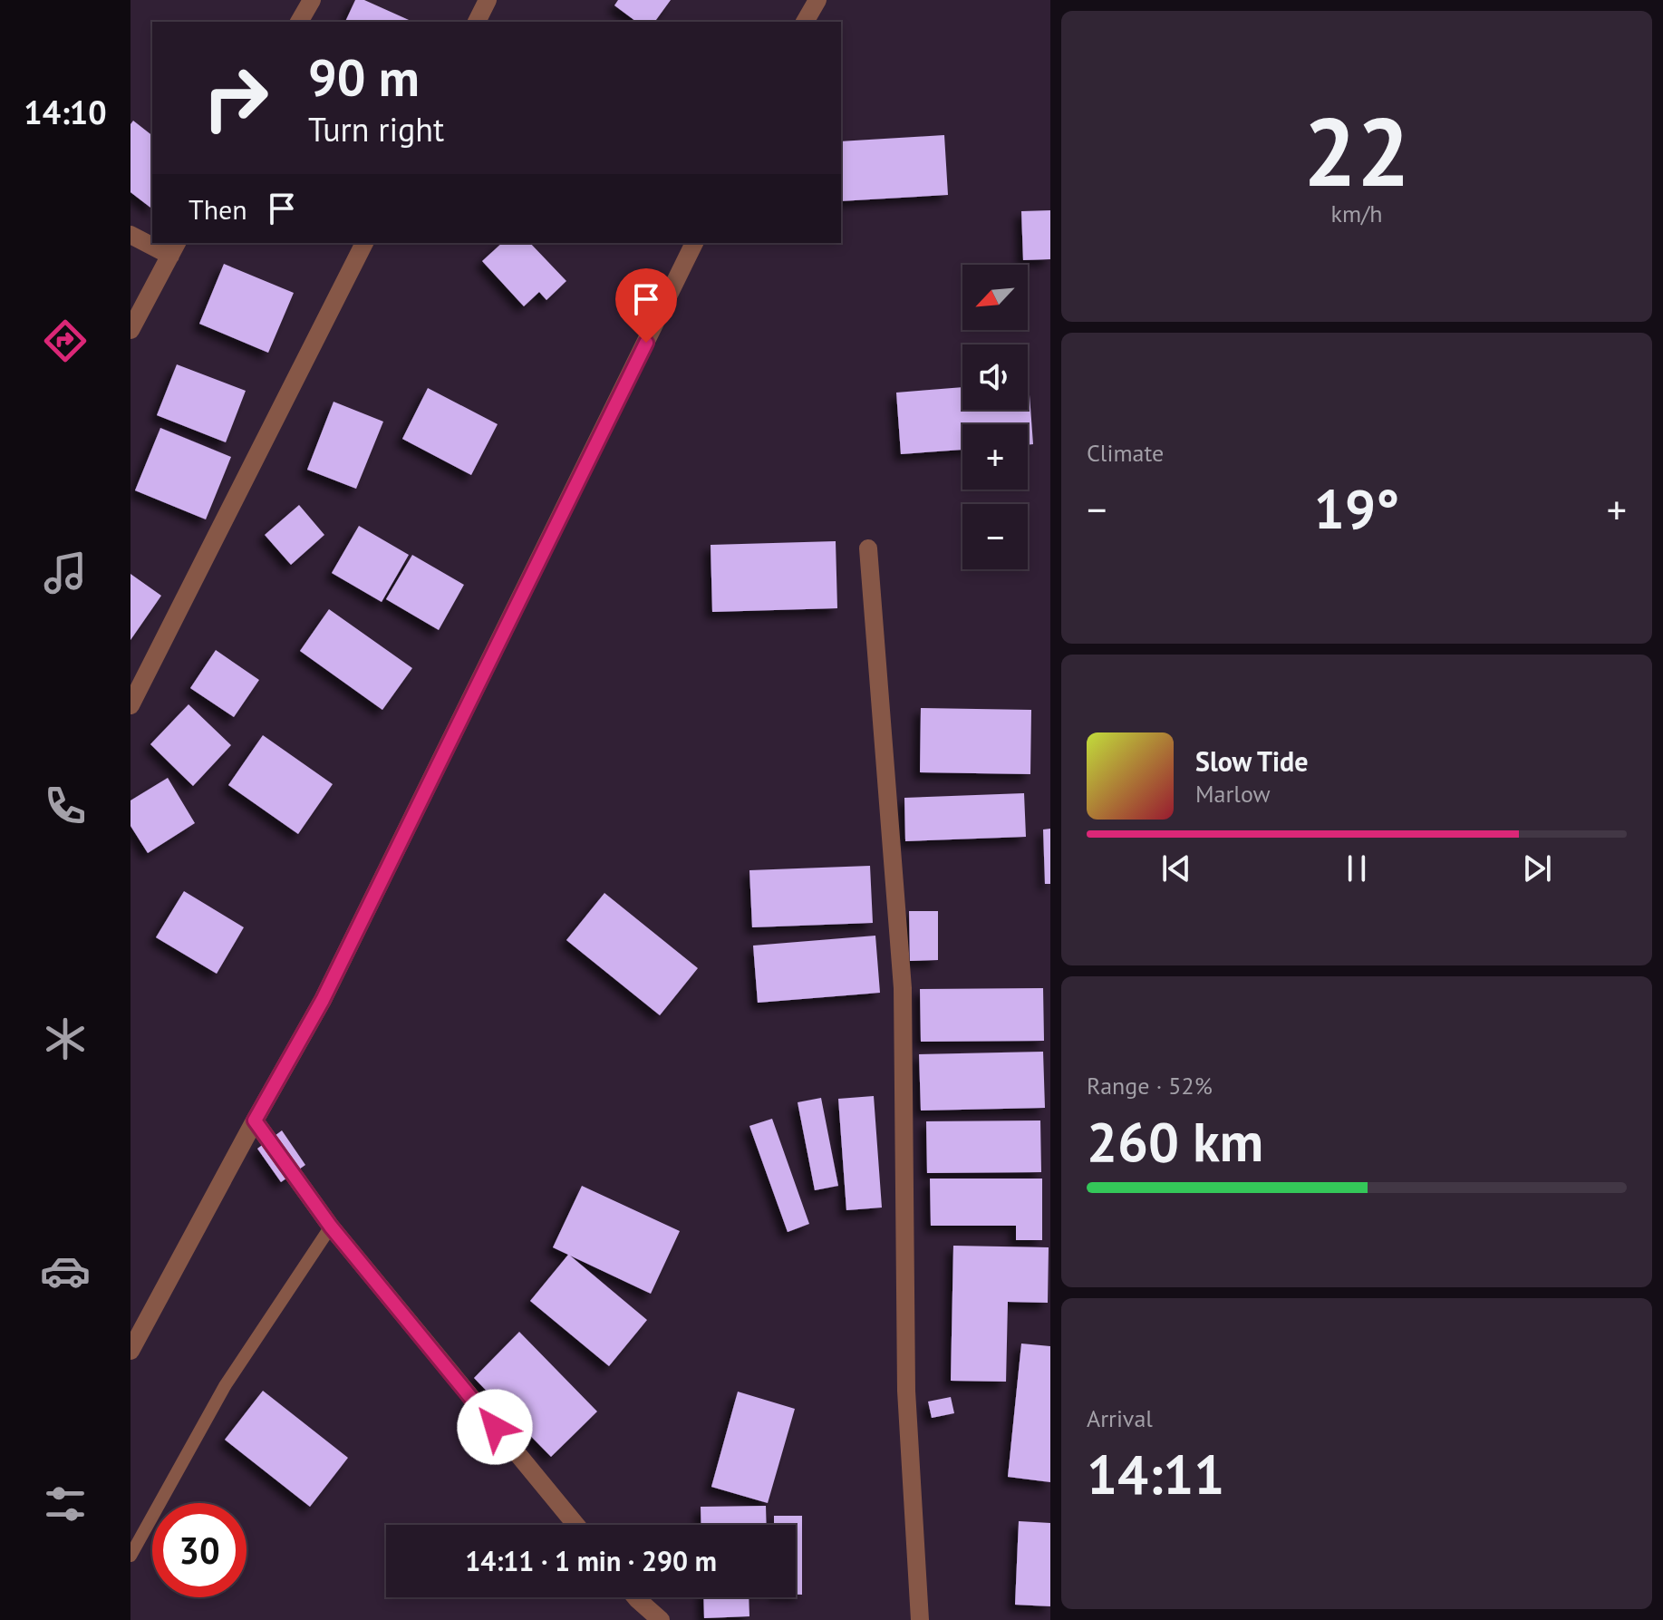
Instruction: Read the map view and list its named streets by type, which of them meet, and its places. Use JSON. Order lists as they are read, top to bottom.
{
  "north": "bottom left",
  "page": {
    "tabs": "14:10",
    "tile": [
      ["22", "km/h"],
      "Climate",
      ["Range · 52%", "260 km"],
      ["Arrival", "14:11"]
    ],
    "turn": ["90 m", "Turn right"],
    "then": "Then",
    "map_buttons": ["+", "−"],
    "heat": ["−", "19°", "+"],
    "song": ["Slow Tide", "Marlow"],
    "limit": "30",
    "trip": "14:11 · 1 min · 290 m"
  }
}
